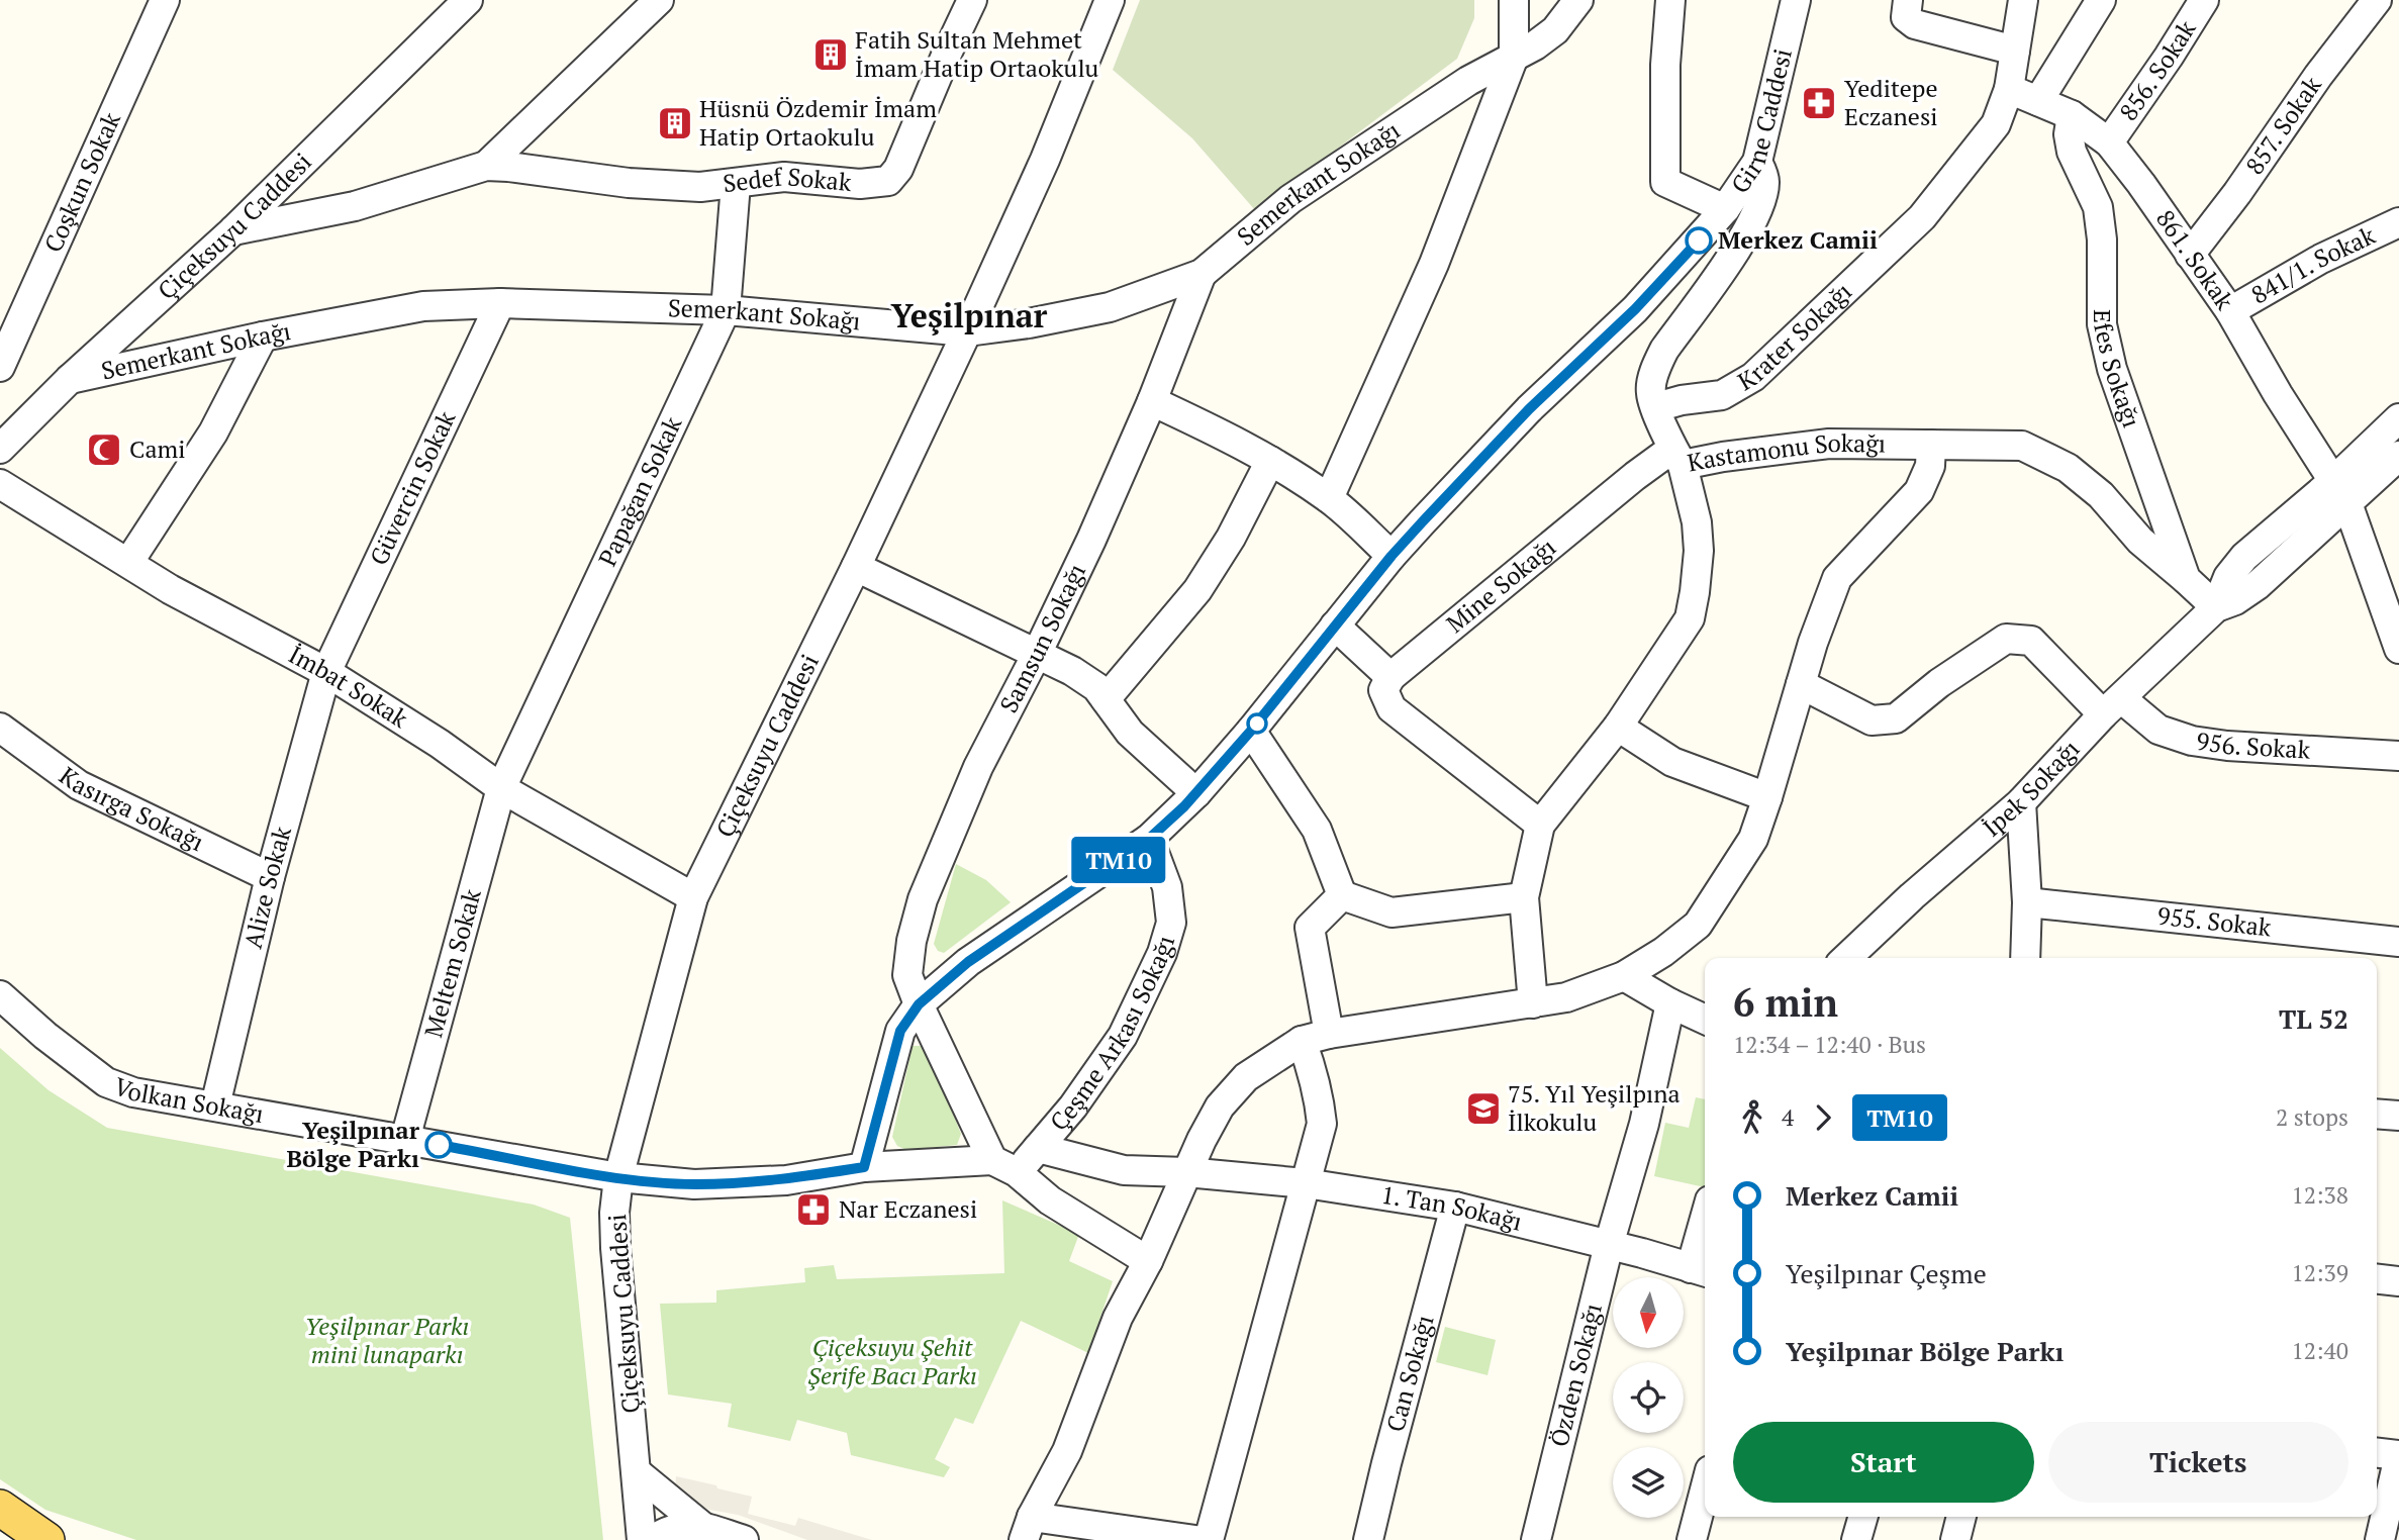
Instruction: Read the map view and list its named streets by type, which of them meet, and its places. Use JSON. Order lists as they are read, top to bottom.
{
  "streets": {
    "street": [
      "856. Sokak",
      "Girne Caddesi",
      "857. Sokak",
      "Coşkun Sokak",
      "Sedef Sokak",
      "Semerkant Sokağı",
      "Çiçeksuyu Caddesi",
      "861. Sokak",
      "841/1. Sokak",
      "Krater Sokağı",
      "Efes Sokağı",
      "Kastamonu Sokağı",
      "Güvercin Sokak",
      "Papağan Sokak",
      "Mine Sokağı",
      "Samsun Sokağı",
      "İmbat Sokak",
      "956. Sokak",
      "İpek Sokağı",
      "Kasırga Sokağı",
      "Alize Sokak",
      "955. Sokak",
      "Meltem Sokak",
      "Çeşme Arkası Sokağı",
      "Volkan Sokağı",
      "1. Tan Sokağı",
      "Can Sokağı",
      "Özden Sokağı"
    ]
  },
  "crossings": [
    ["856. Sokak", "861. Sokak"],
    ["Girne Caddesi", "Kastamonu Sokağı"],
    ["Girne Caddesi", "Samsun Sokağı"],
    ["Girne Caddesi", "Çeşme Arkası Sokağı"],
    ["857. Sokak", "861. Sokak"],
    ["Sedef Sokak", "Çiçeksuyu Caddesi"],
    ["Sedef Sokak", "Papağan Sokak"],
    ["Semerkant Sokağı", "Çiçeksuyu Caddesi"],
    ["Semerkant Sokağı", "Güvercin Sokak"],
    ["Semerkant Sokağı", "Papağan Sokak"],
    ["Semerkant Sokağı", "Samsun Sokağı"],
    ["Çiçeksuyu Caddesi", "İmbat Sokak"],
    ["Çiçeksuyu Caddesi", "Volkan Sokağı"],
    ["861. Sokak", "841/1. Sokak"],
    ["861. Sokak", "Krater Sokağı"],
    ["861. Sokak", "Efes Sokağı"],
    ["861. Sokak", "İpek Sokağı"],
    ["Krater Sokağı", "Kastamonu Sokağı"],
    ["Efes Sokağı", "Kastamonu Sokağı"],
    ["Efes Sokağı", "İpek Sokağı"],
    ["Kastamonu Sokağı", "Mine Sokağı"],
    ["Güvercin Sokak", "İmbat Sokak"],
    ["Güvercin Sokak", "Alize Sokak"],
    ["Papağan Sokak", "İmbat Sokak"],
    ["Papağan Sokak", "Meltem Sokak"],
    ["Samsun Sokağı", "Çeşme Arkası Sokağı"],
    ["İmbat Sokak", "Alize Sokak"],
    ["İmbat Sokak", "Meltem Sokak"],
    ["956. Sokak", "İpek Sokağı"],
    ["Kasırga Sokağı", "Alize Sokak"],
    ["Alize Sokak", "Volkan Sokağı"],
    ["Meltem Sokak", "Volkan Sokağı"],
    ["Çeşme Arkası Sokağı", "1. Tan Sokağı"],
    ["1. Tan Sokağı", "Can Sokağı"],
    ["1. Tan Sokağı", "Özden Sokağı"]
  ],
  "districts": ["Yeşilpınar"],
  "parks": ["Yeşilpınar Parkı mini lunaparkı", "Çiçeksuyu Şehit Şerife Bacı Parkı"],
  "places": {
    "building": ["Fatih Sultan Mehmet İmam Hatip Ortaokulu", "Hüsnü Özdemir İmam Hatip Ortaokulu"],
    "pharmacy": ["Yeditepe Eczanesi", "Nar Eczanesi"],
    "other": ["Merkez Camii", "Yeşilpınar Bölge Parkı"],
    "mosque": ["Cami"],
    "school or university": ["75. Yıl Yeşilpına İlkokulu"]
  },
  "lines": ["bus line TM10"],
  "north": "bottom",
  "page": {
    "on_map": "TM10",
    "heading": ["6 min", "12:34 – 12:40 · Bus", "TL 52"],
    "legs": ["4", "TM10", "2 stops"],
    "list": [
      {
        "name": "Merkez Camii",
        "value": "12:38"
      },
      {
        "name": "Yeşilpınar Çeşme",
        "value": "12:39"
      },
      {
        "name": "Yeşilpınar Bölge Parkı",
        "value": "12:40"
      }
    ],
    "buttons": ["Start", "Tickets"]
  }
}
